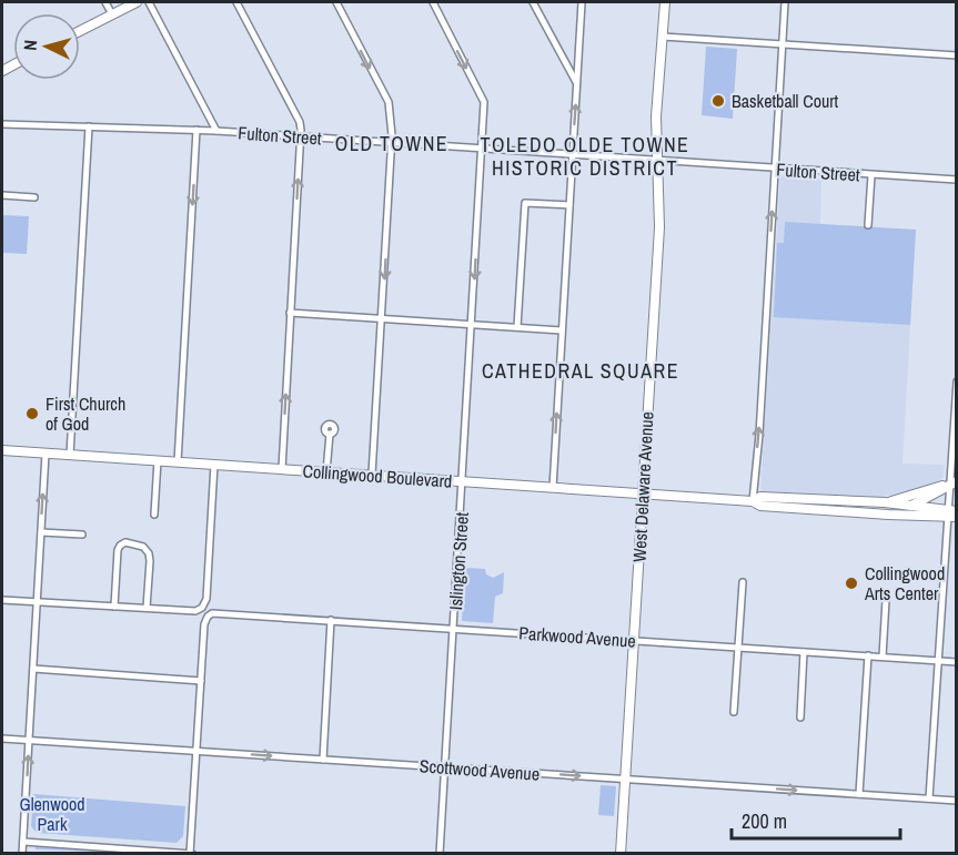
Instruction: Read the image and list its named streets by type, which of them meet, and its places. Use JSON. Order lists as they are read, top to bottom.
{
  "streets": {
    "main road": ["Collingwood Boulevard", "West Delaware Avenue"],
    "street": [
      "Fulton Street",
      "Islington Street",
      "Parkwood Avenue",
      "Scottwood Avenue"
    ]
  },
  "crossings": [
    ["Fulton Street", "West Delaware Avenue"],
    ["Fulton Street", "Islington Street"],
    ["Collingwood Boulevard", "West Delaware Avenue"],
    ["Collingwood Boulevard", "Islington Street"],
    ["West Delaware Avenue", "Parkwood Avenue"],
    ["West Delaware Avenue", "Scottwood Avenue"],
    ["Islington Street", "Parkwood Avenue"],
    ["Islington Street", "Scottwood Avenue"]
  ],
  "one_way": ["Islington Street", "Scottwood Avenue"],
  "districts": ["OLD TOWNE", "TOLEDO OLDE TOWNE HISTORIC DISTRICT", "CATHEDRAL SQUARE"],
  "parks": ["Glenwood Park"],
  "places": ["Basketball Court", "First Church of God", "Collingwood Arts Center"],
  "scale_bar": "200 m",
  "north": "left"
}
